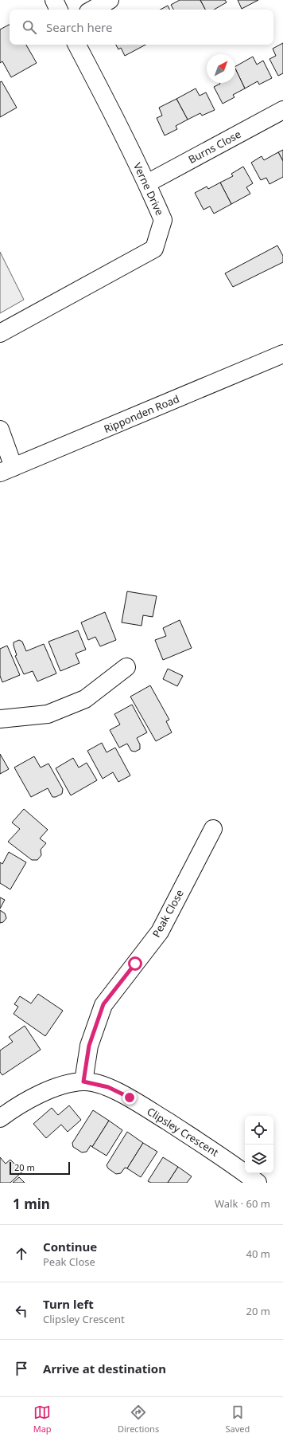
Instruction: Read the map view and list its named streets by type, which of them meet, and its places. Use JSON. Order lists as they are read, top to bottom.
{
  "streets": {
    "street": [
      "Burns Close",
      "Verne Drive",
      "Ripponden Road",
      "Peak Close",
      "Clipsley Crescent"
    ]
  },
  "crossings": [
    ["Burns Close", "Verne Drive"],
    ["Peak Close", "Clipsley Crescent"]
  ],
  "scale_bar": "20 m",
  "north": "top right",
  "page": {
    "search": "Search here",
    "scale": "20 m",
    "heading": ["1 min", "Walk · 60 m"],
    "list": [
      ["Continue", "Peak Close", "40 m"],
      ["Turn left", "Clipsley Crescent", "20 m"],
      "Arrive at destination"
    ],
    "nav": ["Map", "Directions", "Saved"]
  }
}
